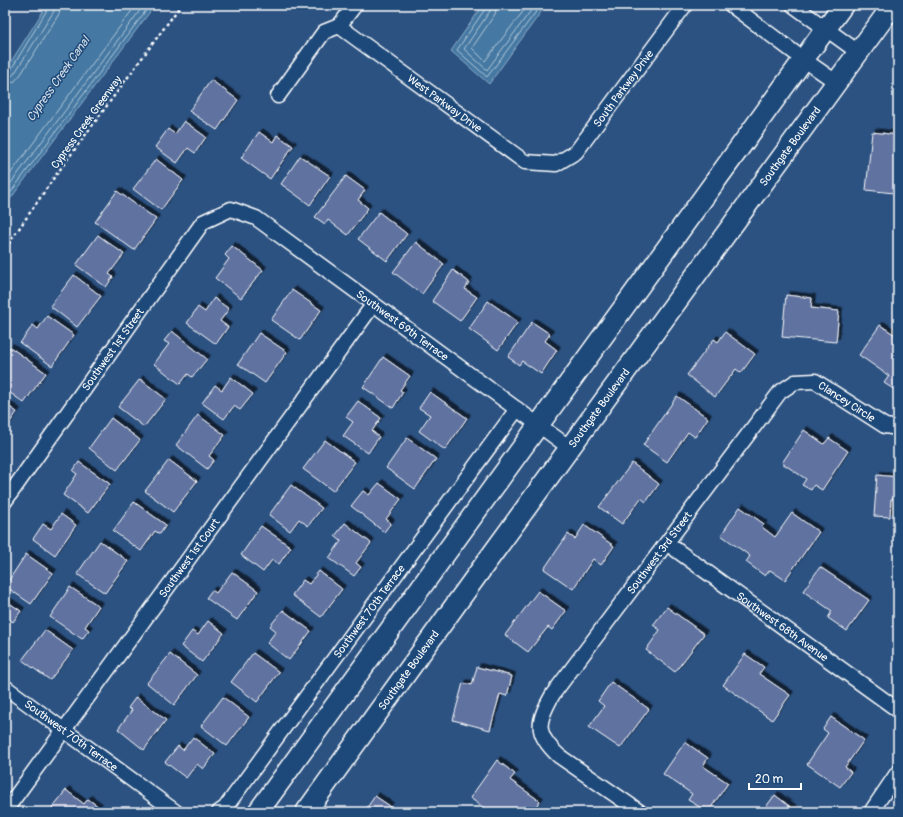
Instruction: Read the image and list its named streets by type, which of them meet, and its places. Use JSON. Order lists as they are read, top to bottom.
{
  "streets": {
    "main road": ["Southgate Boulevard"],
    "street": [
      "South Parkway Drive",
      "West Parkway Drive",
      "Southwest 69th Terrace",
      "Southwest 1st Street",
      "Clancey Circle",
      "Southwest 3rd Street",
      "Southwest 1st Court",
      "Southwest 70th Terrace",
      "Southwest 68th Avenue"
    ],
    "path": ["Cypress Creek Greenway"]
  },
  "crossings": [
    ["South Parkway Drive", "West Parkway Drive"],
    ["Southgate Boulevard", "Southwest 69th Terrace"],
    ["Southwest 69th Terrace", "Southwest 1st Street"],
    ["Southwest 69th Terrace", "Southwest 1st Court"],
    ["Southwest 69th Terrace", "Southwest 70th Terrace"],
    ["Clancey Circle", "Southwest 3rd Street"],
    ["Southwest 3rd Street", "Southwest 68th Avenue"],
    ["Southwest 1st Court", "Southwest 70th Terrace"]
  ],
  "water": ["Cypress Creek Canal"],
  "scale_bar": "20 m"
}
